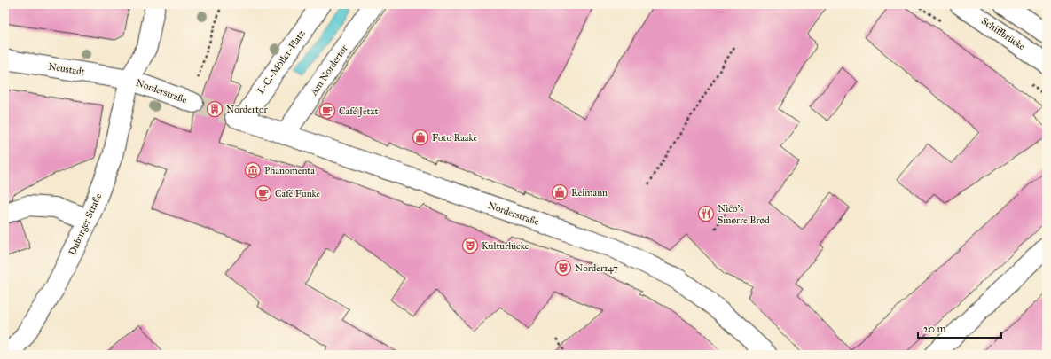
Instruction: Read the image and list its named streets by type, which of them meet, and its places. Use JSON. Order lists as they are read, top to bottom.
{
  "streets": {
    "street": [
      "Schiffbrücke",
      "I.-C.-Möller-Platz",
      "Neustadt",
      "Am Nordertor",
      "Norderstraße",
      "Duburger Straße"
    ]
  },
  "crossings": [
    ["I.-C.-Möller-Platz", "Norderstraße"],
    ["Neustadt", "Norderstraße"],
    ["Neustadt", "Duburger Straße"],
    ["Am Nordertor", "Norderstraße"],
    ["Norderstraße", "Duburger Straße"]
  ],
  "places": {
    "building": ["Nordertor"],
    "cafe": ["Café Jetzt", "Café Funke"],
    "shop": ["Foto Raake", "Reimann"],
    "museum": ["Phänomenta"],
    "restaurant": ["Nico's Smørre Brød"],
    "theatre": ["Kulturlücke", "Norder147"]
  },
  "scale_bar": "20 m"
}
